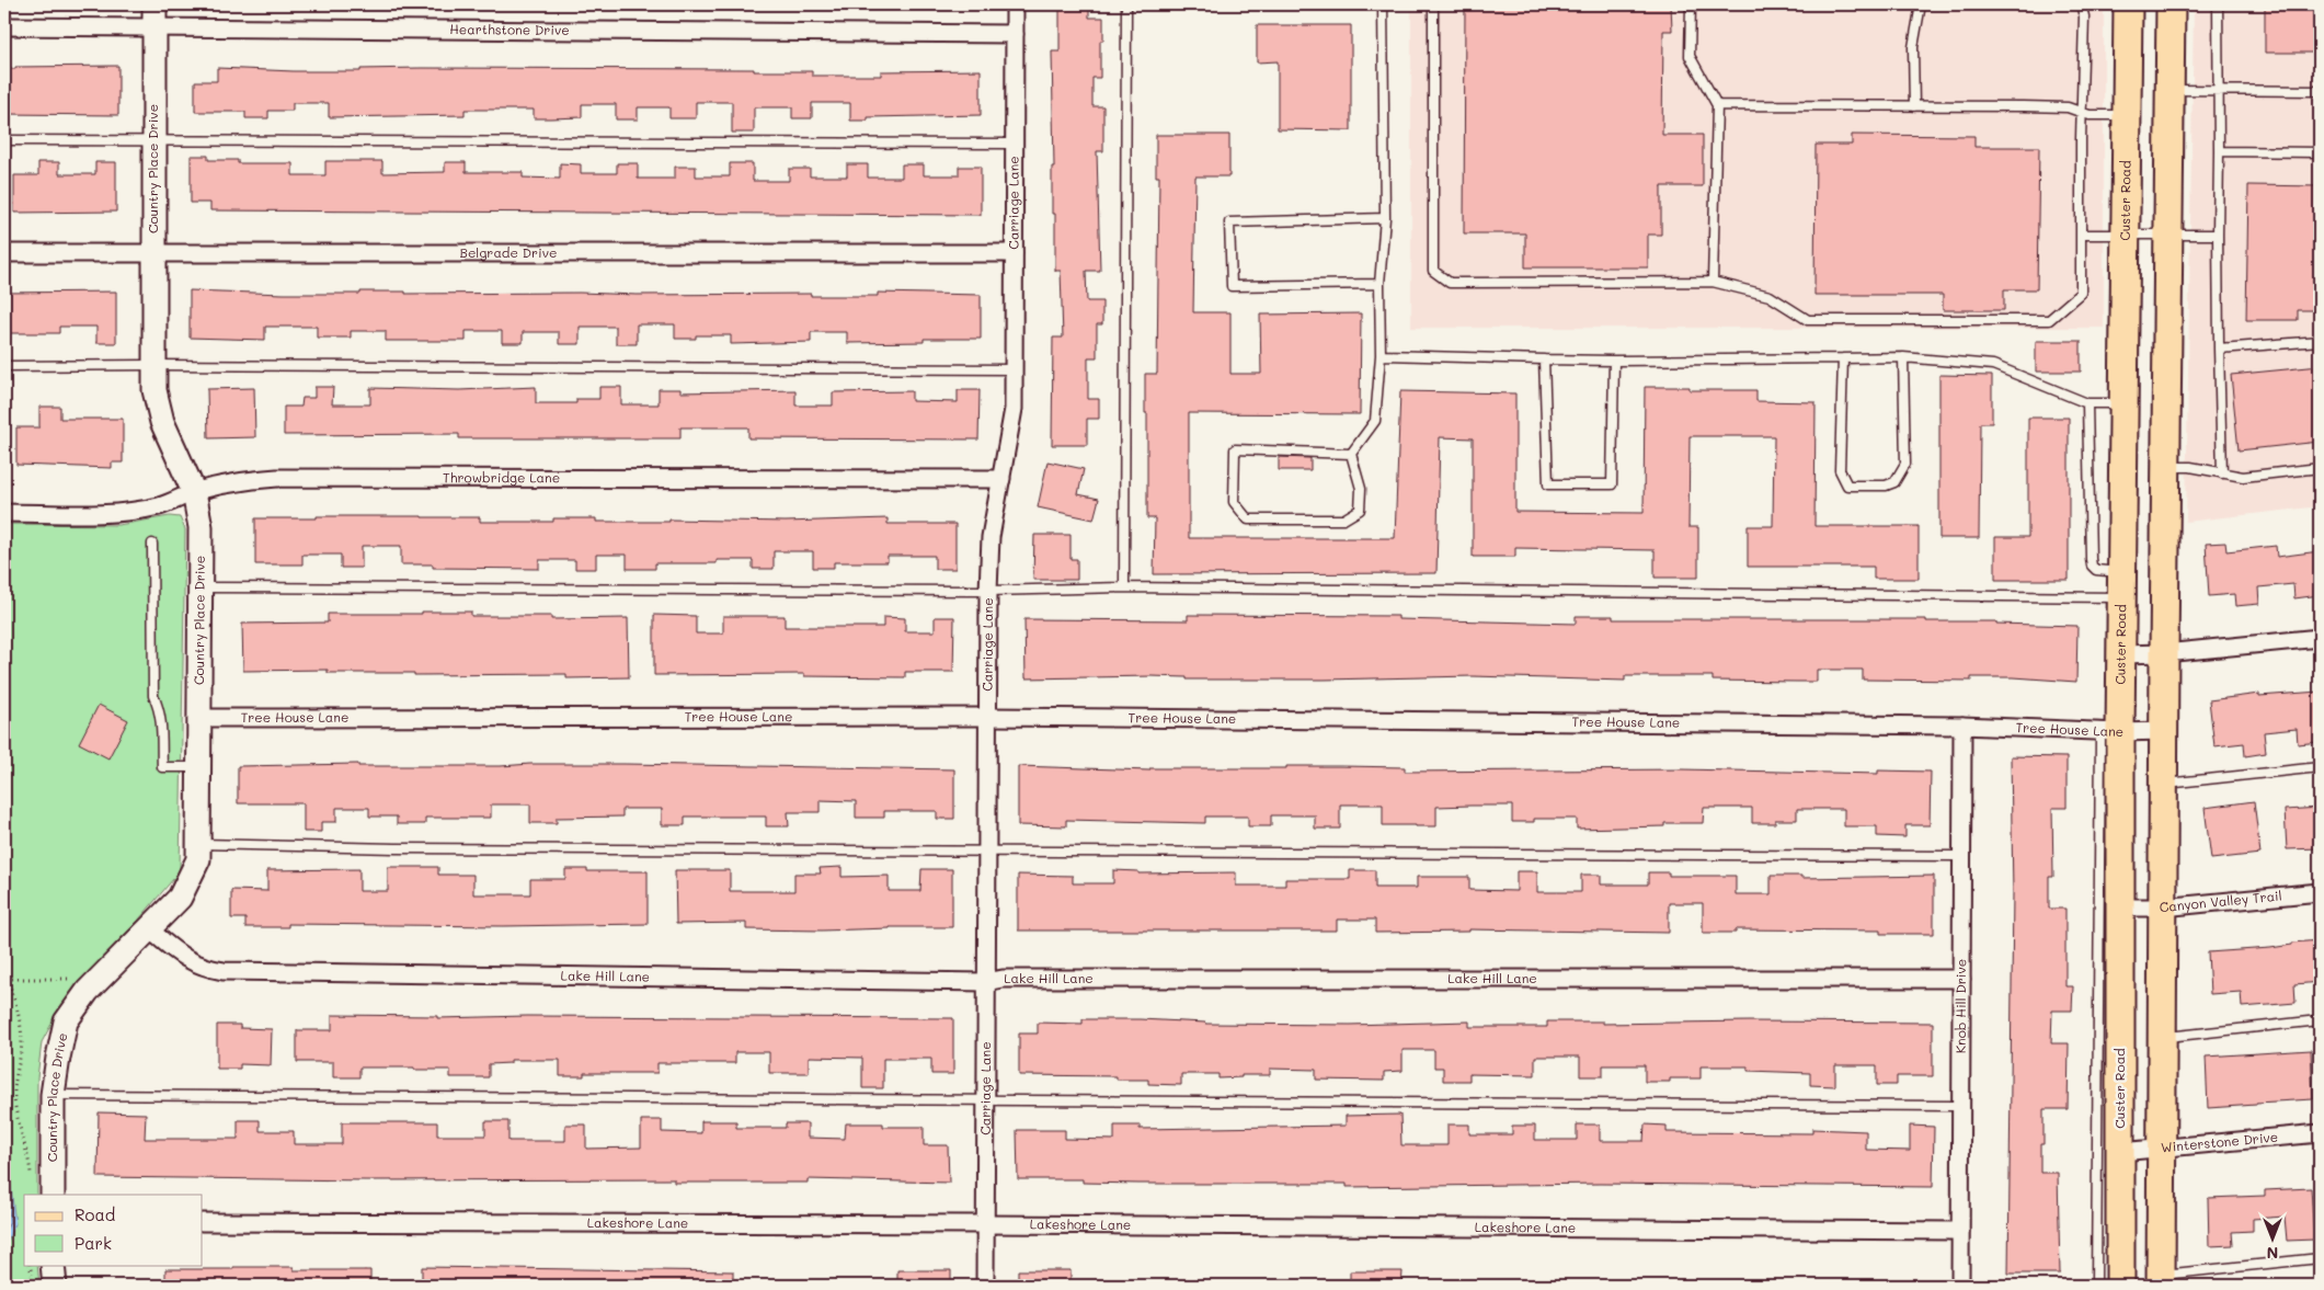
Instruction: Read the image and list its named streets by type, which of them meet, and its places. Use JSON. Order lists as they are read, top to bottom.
{
  "streets": {
    "main road": ["Custer Road"],
    "street": [
      "Hearthstone Drive",
      "Country Place Drive",
      "Carriage Lane",
      "Belgrade Drive",
      "Throwbridge Lane",
      "Tree House Lane",
      "Canyon Valley Trail",
      "Lake Hill Lane",
      "Knob Hill Drive",
      "Winterstone Drive",
      "Lakeshore Lane"
    ]
  },
  "crossings": [
    ["Hearthstone Drive", "Country Place Drive"],
    ["Hearthstone Drive", "Carriage Lane"],
    ["Country Place Drive", "Belgrade Drive"],
    ["Country Place Drive", "Throwbridge Lane"],
    ["Country Place Drive", "Tree House Lane"],
    ["Country Place Drive", "Lake Hill Lane"],
    ["Custer Road", "Tree House Lane"],
    ["Custer Road", "Canyon Valley Trail"],
    ["Custer Road", "Winterstone Drive"],
    ["Carriage Lane", "Belgrade Drive"],
    ["Carriage Lane", "Throwbridge Lane"],
    ["Carriage Lane", "Tree House Lane"],
    ["Carriage Lane", "Lake Hill Lane"],
    ["Carriage Lane", "Lakeshore Lane"],
    ["Tree House Lane", "Knob Hill Drive"],
    ["Lake Hill Lane", "Knob Hill Drive"],
    ["Knob Hill Drive", "Lakeshore Lane"]
  ],
  "legend": ["Road", "Park"],
  "north": "bottom"
}
